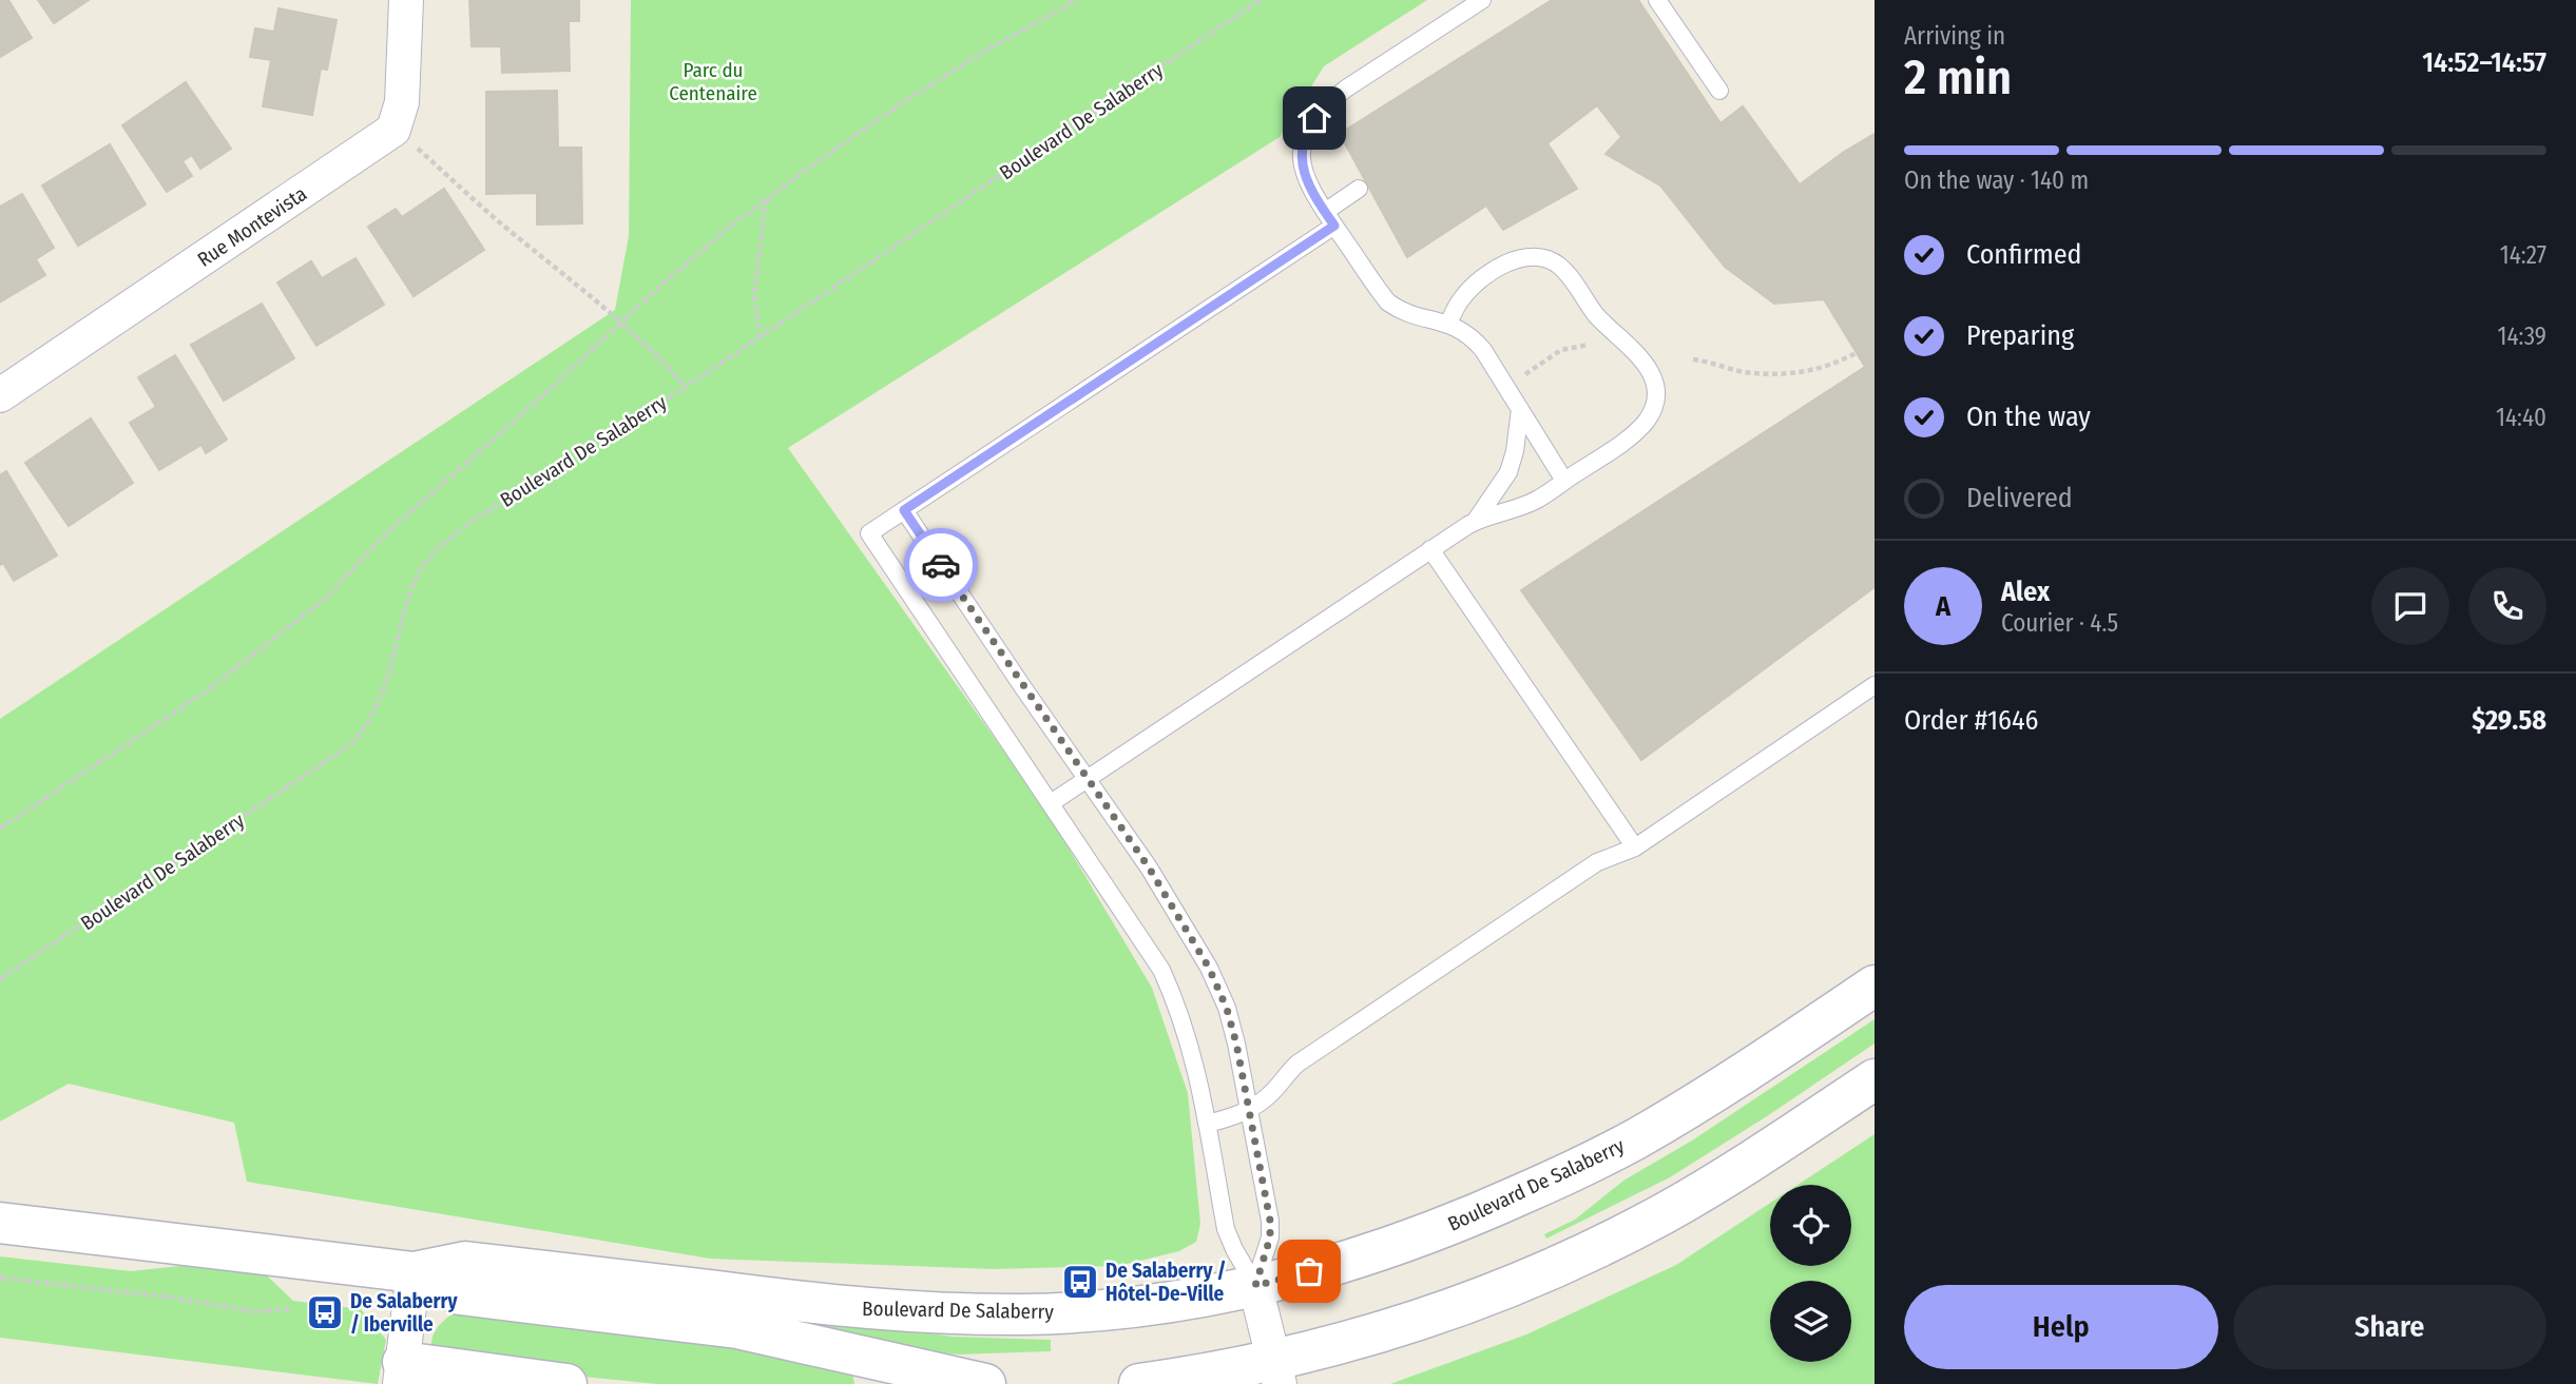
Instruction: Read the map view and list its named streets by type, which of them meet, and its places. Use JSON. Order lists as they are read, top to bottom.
{
  "streets": {
    "street": ["Boulevard De Salaberry", "Rue Montevista"]
  },
  "parks": ["Parc du Centenaire"],
  "places": {
    "bus stop": ["De Salaberry / Hôtel-De-Ville", "De Salaberry / Iberville"]
  },
  "page": {
    "heading": ["2 min", "Arriving in", "14:52–14:57"],
    "panel": [
      "Alex",
      "Courier · 4.5",
      "Order #1646",
      "$29.58"
    ],
    "bar": "On the way · 140 m",
    "list": [
      ["Confirmed", "14:27"],
      ["Preparing", "14:39"],
      ["On the way", "14:40"],
      "Delivered"
    ],
    "round": "A",
    "buttons": ["Help", "Share"]
  }
}
